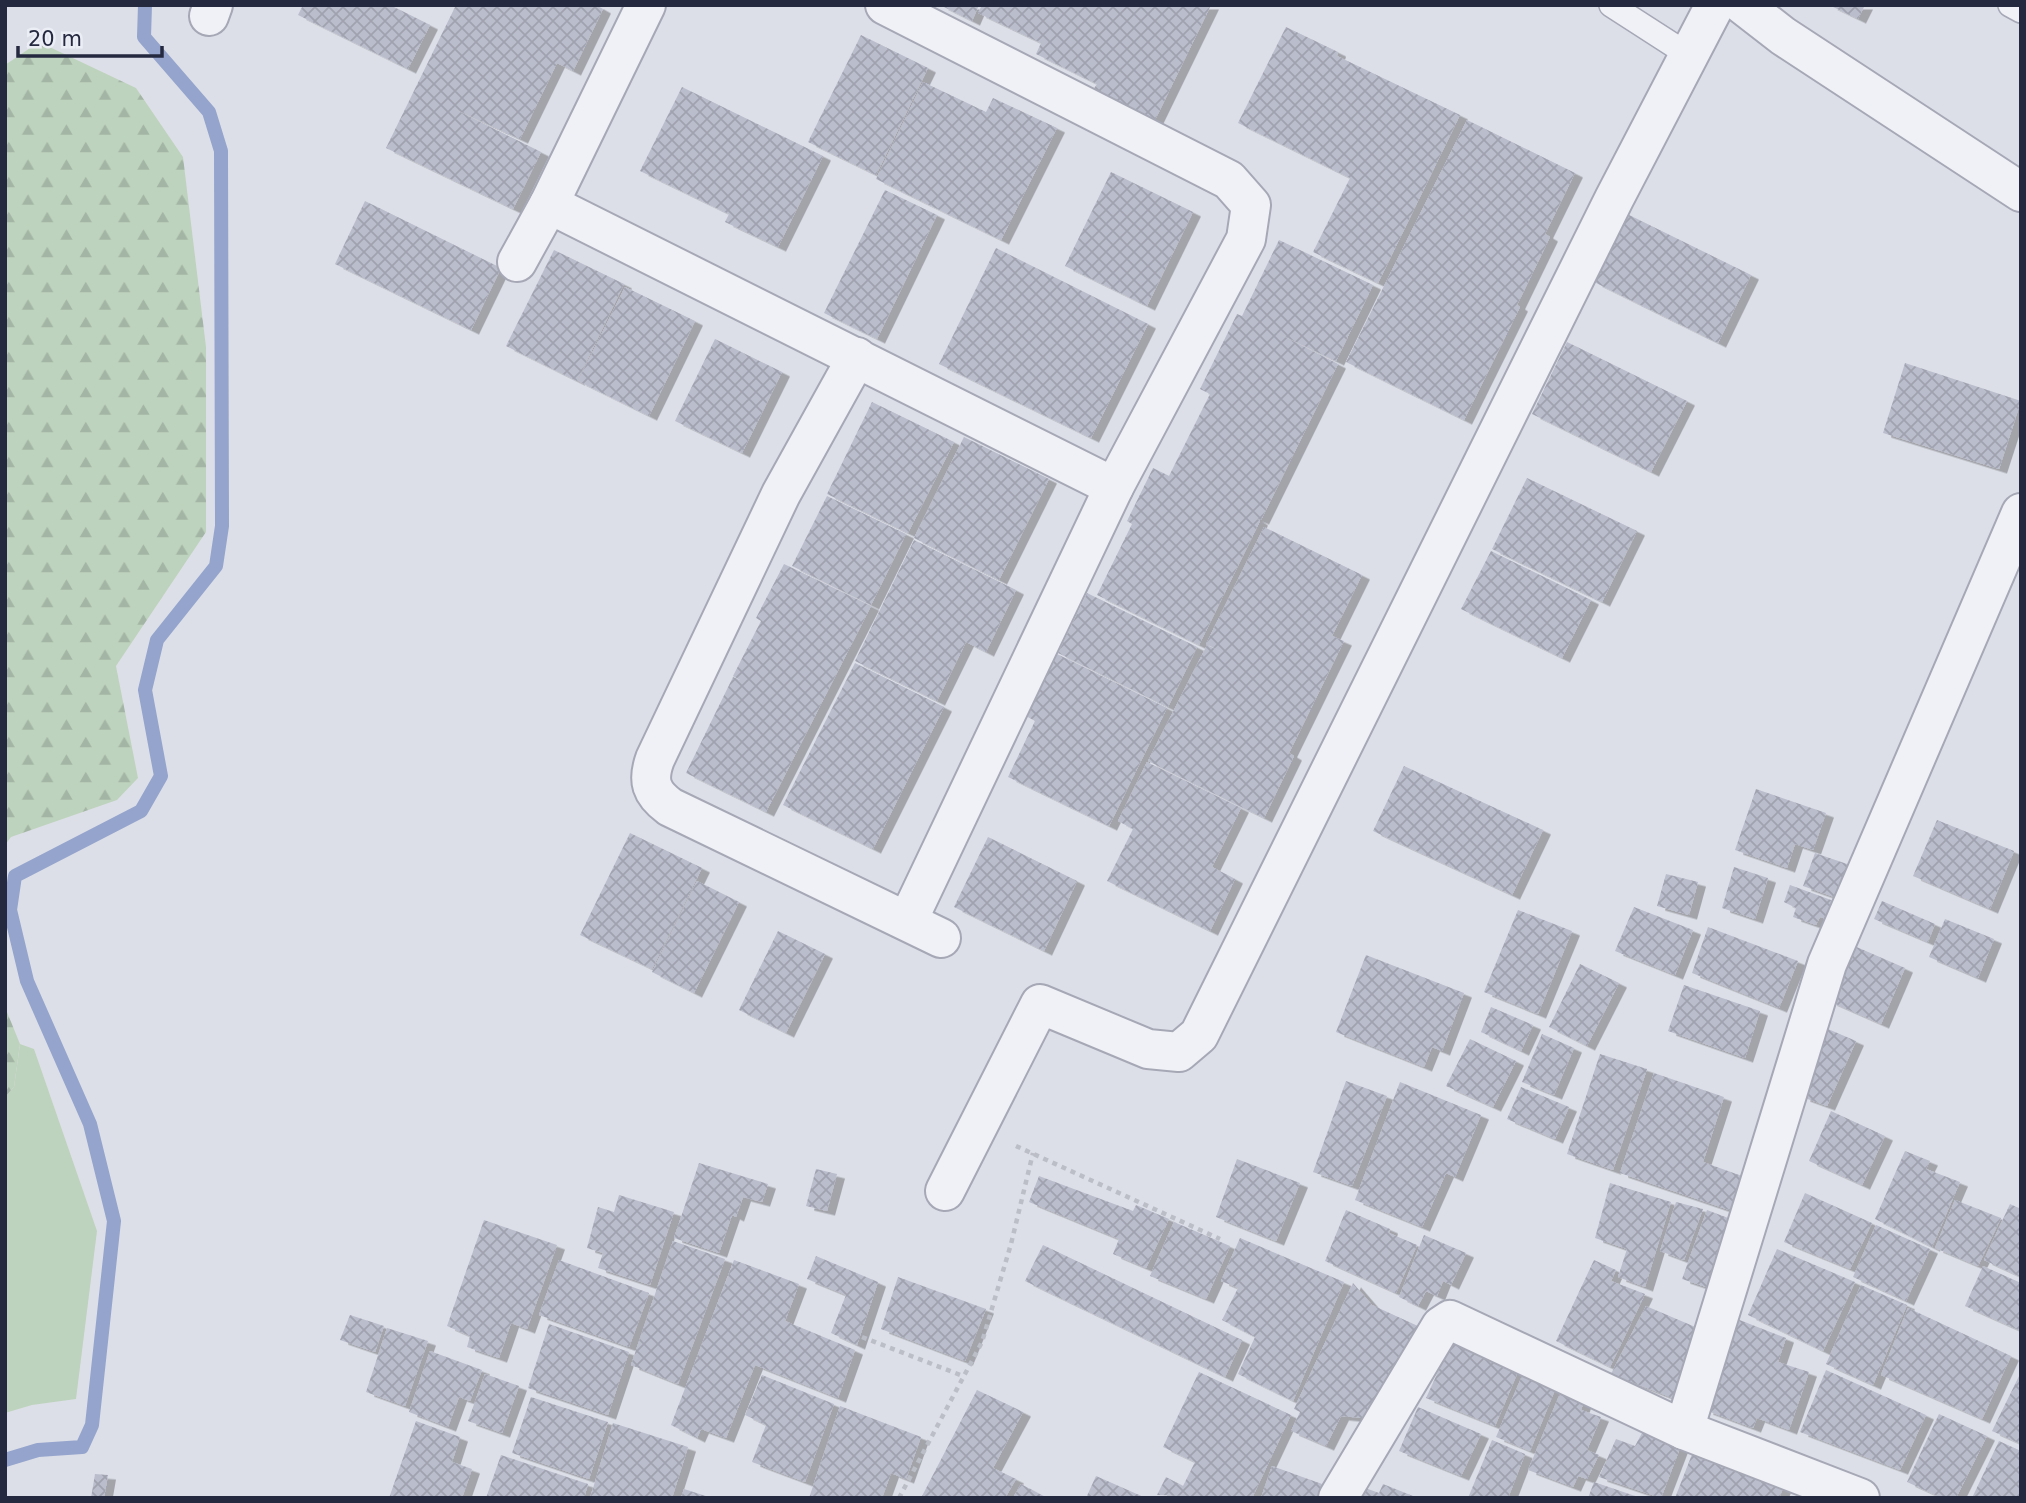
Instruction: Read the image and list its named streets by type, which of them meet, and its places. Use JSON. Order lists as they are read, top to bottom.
{
  "scale_bar": "20 m"
}
